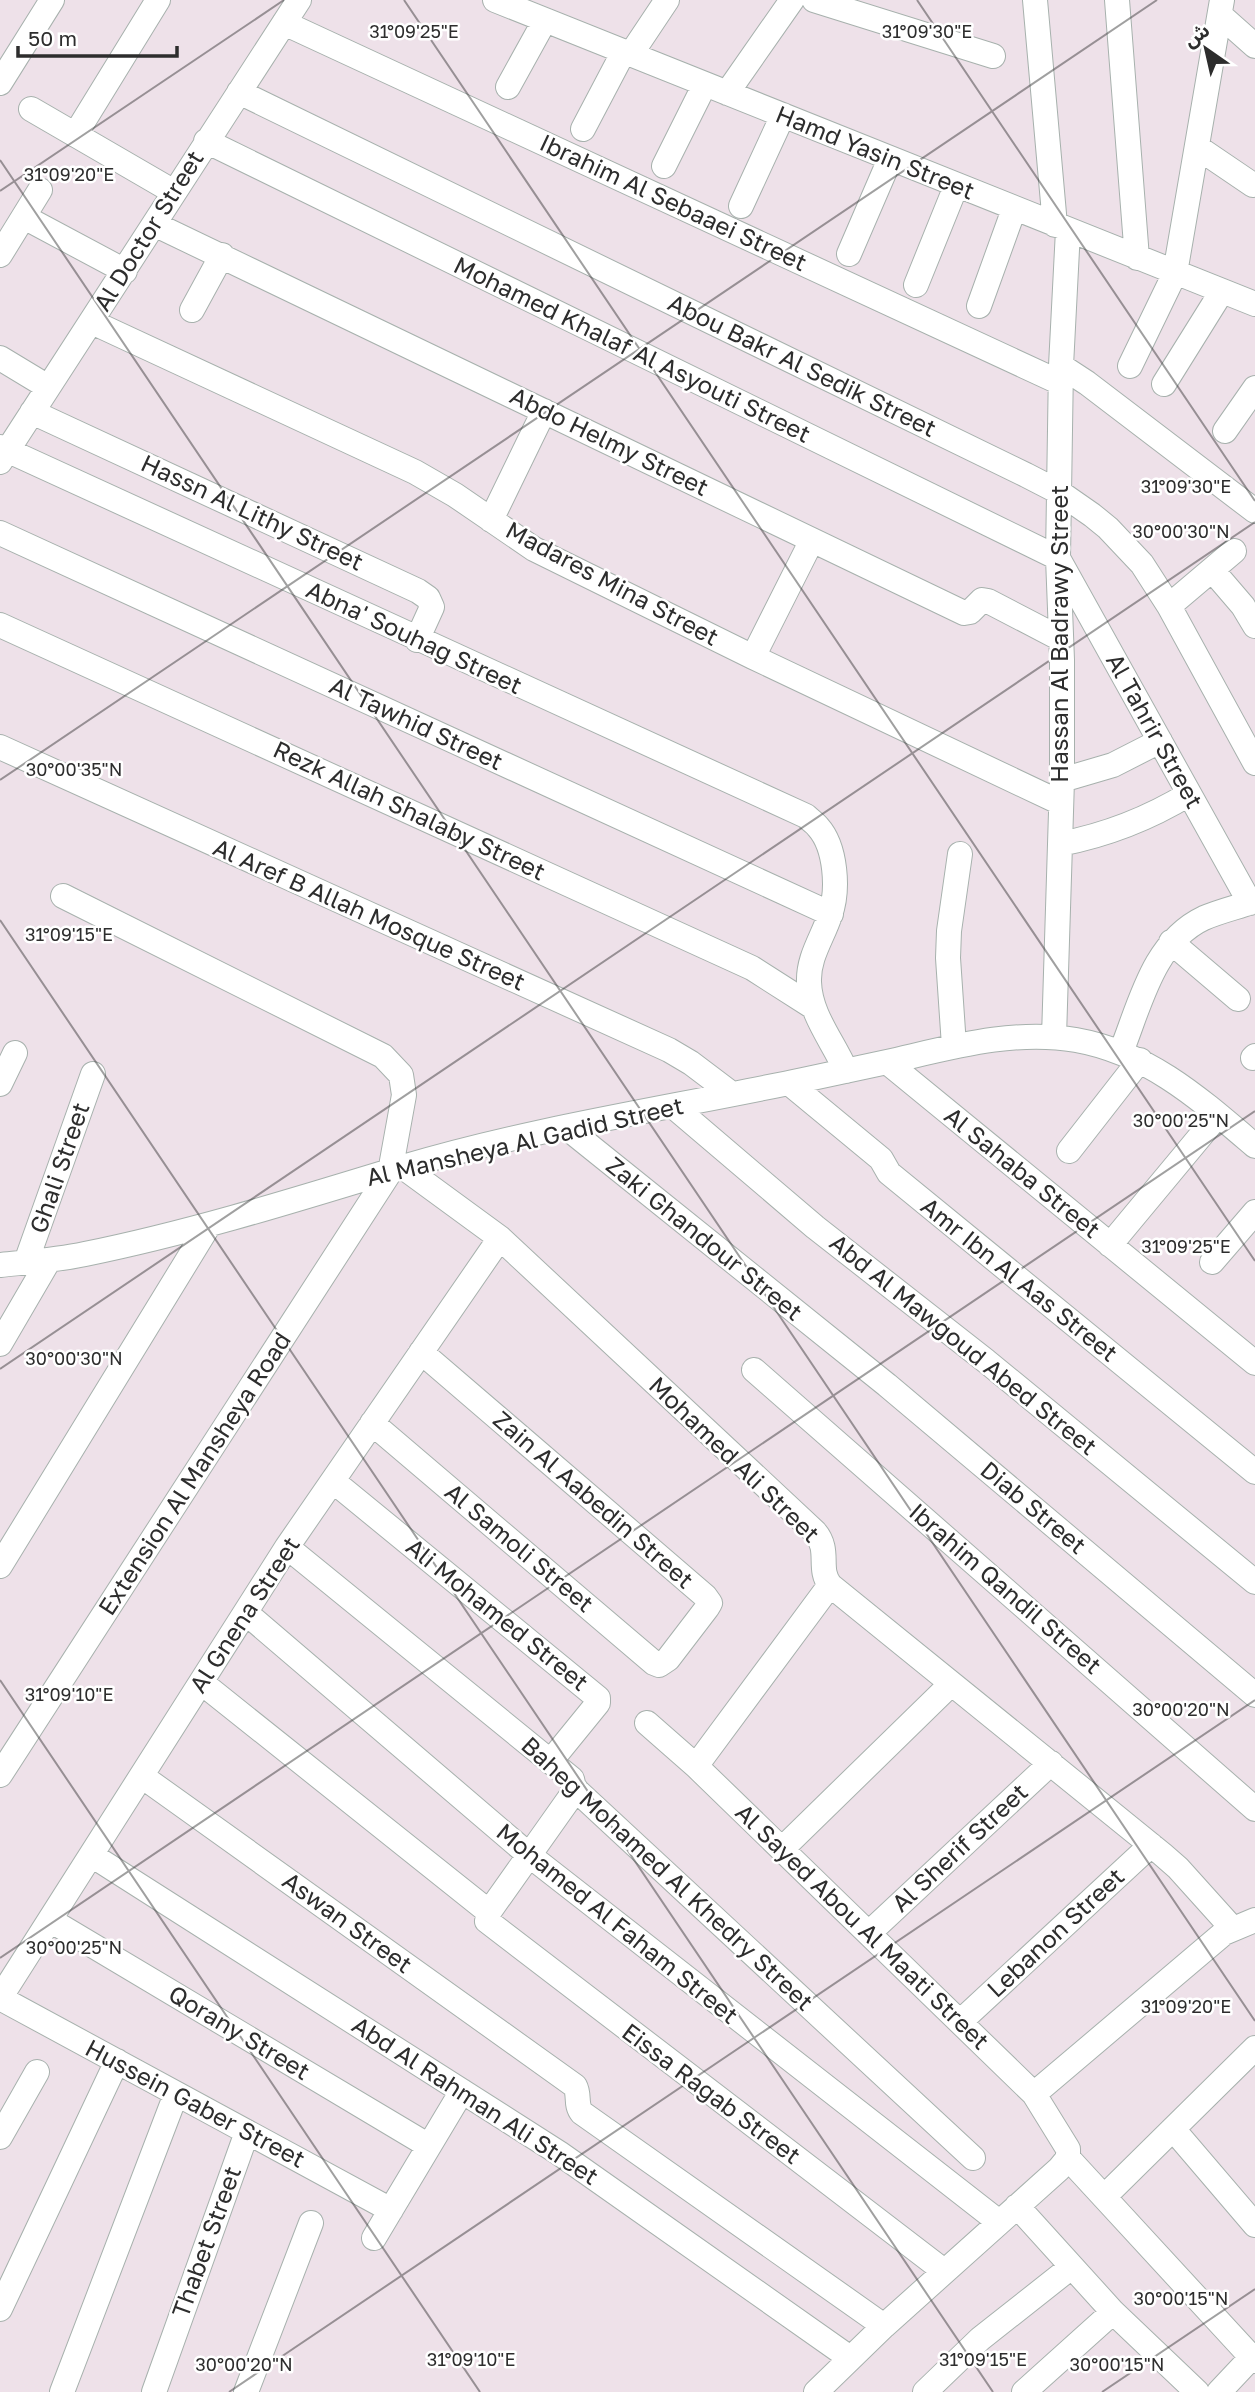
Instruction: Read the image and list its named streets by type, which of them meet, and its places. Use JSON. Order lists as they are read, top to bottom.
{
  "streets": {
    "street": [
      "Hamd Yasin Street",
      "Ibrahim Al Sebaaei Street",
      "Al Doctor Street",
      "Mohamed Khalaf Al Asyouti Street",
      "Abou Bakr Al Sedik Street",
      "Abdo Helmy Street",
      "Hassn Al Lithy Street",
      "Madares Mina Street",
      "Hassan Al Badrawy Street",
      "Abna' Souhag Street",
      "Al Tawhid Street",
      "Al Tahrir Street",
      "Rezk Allah Shalaby Street",
      "Al Aref B Allah Mosque Street",
      "Al Mansheya Al Gadid Street",
      "Ghali Street",
      "Al Sahaba Street",
      "Zaki Ghandour Street",
      "Amr Ibn Al Aas Street",
      "Abd Al Mawgoud Abed Street",
      "Mohamed Ali Street",
      "Extension Al Mansheya Road",
      "Zain Al Aabedin Street",
      "Diab Street",
      "Al Samoli Street",
      "Ibrahim Qandil Street",
      "Al Gnena Street",
      "Ali Mohamed Street",
      "Al Sherif Street",
      "Baheg Mohamed Al Khedry Street",
      "Aswan Street",
      "Mohamed Al Faham Street",
      "Al Sayed Abou Al Maati Street",
      "Lebanon Street",
      "Qorany Street",
      "Eissa Ragab Street",
      "Abd Al Rahman Ali Street",
      "Hussein Gaber Street",
      "Thabet Street"
    ]
  },
  "crossings": [
    ["Hamd Yasin Street", "Hassan Al Badrawy Street"],
    ["Ibrahim Al Sebaaei Street", "Al Doctor Street"],
    ["Ibrahim Al Sebaaei Street", "Hassan Al Badrawy Street"],
    ["Al Doctor Street", "Mohamed Khalaf Al Asyouti Street"],
    ["Al Doctor Street", "Abou Bakr Al Sedik Street"],
    ["Al Doctor Street", "Abdo Helmy Street"],
    ["Al Doctor Street", "Hassn Al Lithy Street"],
    ["Al Doctor Street", "Madares Mina Street"],
    ["Al Doctor Street", "Abna' Souhag Street"],
    ["Mohamed Khalaf Al Asyouti Street", "Hassan Al Badrawy Street"],
    ["Mohamed Khalaf Al Asyouti Street", "Al Tahrir Street"],
    ["Abou Bakr Al Sedik Street", "Hassan Al Badrawy Street"],
    ["Abdo Helmy Street", "Hassan Al Badrawy Street"],
    ["Hassn Al Lithy Street", "Abna' Souhag Street"],
    ["Madares Mina Street", "Hassan Al Badrawy Street"],
    ["Hassan Al Badrawy Street", "Al Tahrir Street"],
    ["Hassan Al Badrawy Street", "Al Mansheya Al Gadid Street"],
    ["Abna' Souhag Street", "Al Tawhid Street"],
    ["Al Aref B Allah Mosque Street", "Al Mansheya Al Gadid Street"],
    ["Al Mansheya Al Gadid Street", "Ghali Street"],
    ["Al Mansheya Al Gadid Street", "Al Sahaba Street"],
    ["Al Mansheya Al Gadid Street", "Zaki Ghandour Street"],
    ["Al Mansheya Al Gadid Street", "Amr Ibn Al Aas Street"],
    ["Al Mansheya Al Gadid Street", "Abd Al Mawgoud Abed Street"],
    ["Al Mansheya Al Gadid Street", "Mohamed Ali Street"],
    ["Al Mansheya Al Gadid Street", "Extension Al Mansheya Road"],
    ["Zaki Ghandour Street", "Diab Street"],
    ["Mohamed Ali Street", "Extension Al Mansheya Road"],
    ["Mohamed Ali Street", "Al Gnena Street"],
    ["Zain Al Aabedin Street", "Al Samoli Street"],
    ["Zain Al Aabedin Street", "Al Gnena Street"],
    ["Al Samoli Street", "Al Gnena Street"],
    ["Al Gnena Street", "Ali Mohamed Street"],
    ["Al Gnena Street", "Baheg Mohamed Al Khedry Street"],
    ["Al Gnena Street", "Aswan Street"],
    ["Al Gnena Street", "Mohamed Al Faham Street"],
    ["Al Gnena Street", "Qorany Street"],
    ["Al Gnena Street", "Abd Al Rahman Ali Street"],
    ["Al Gnena Street", "Hussein Gaber Street"],
    ["Ali Mohamed Street", "Baheg Mohamed Al Khedry Street"],
    ["Al Sherif Street", "Al Sayed Abou Al Maati Street"],
    ["Al Sayed Abou Al Maati Street", "Lebanon Street"],
    ["Hussein Gaber Street", "Thabet Street"]
  ],
  "scale_bar": "50 m",
  "north": "top left",
  "coordinates": [
    "31°09'25\"E",
    "31°09'30\"E",
    "31°09'20\"E",
    "30°00'30\"N",
    "30°00'35\"N",
    "31°09'15\"E",
    "30°00'25\"N",
    "31°09'10\"E",
    "30°00'20\"N",
    "30°00'15\"N"
  ]
}
